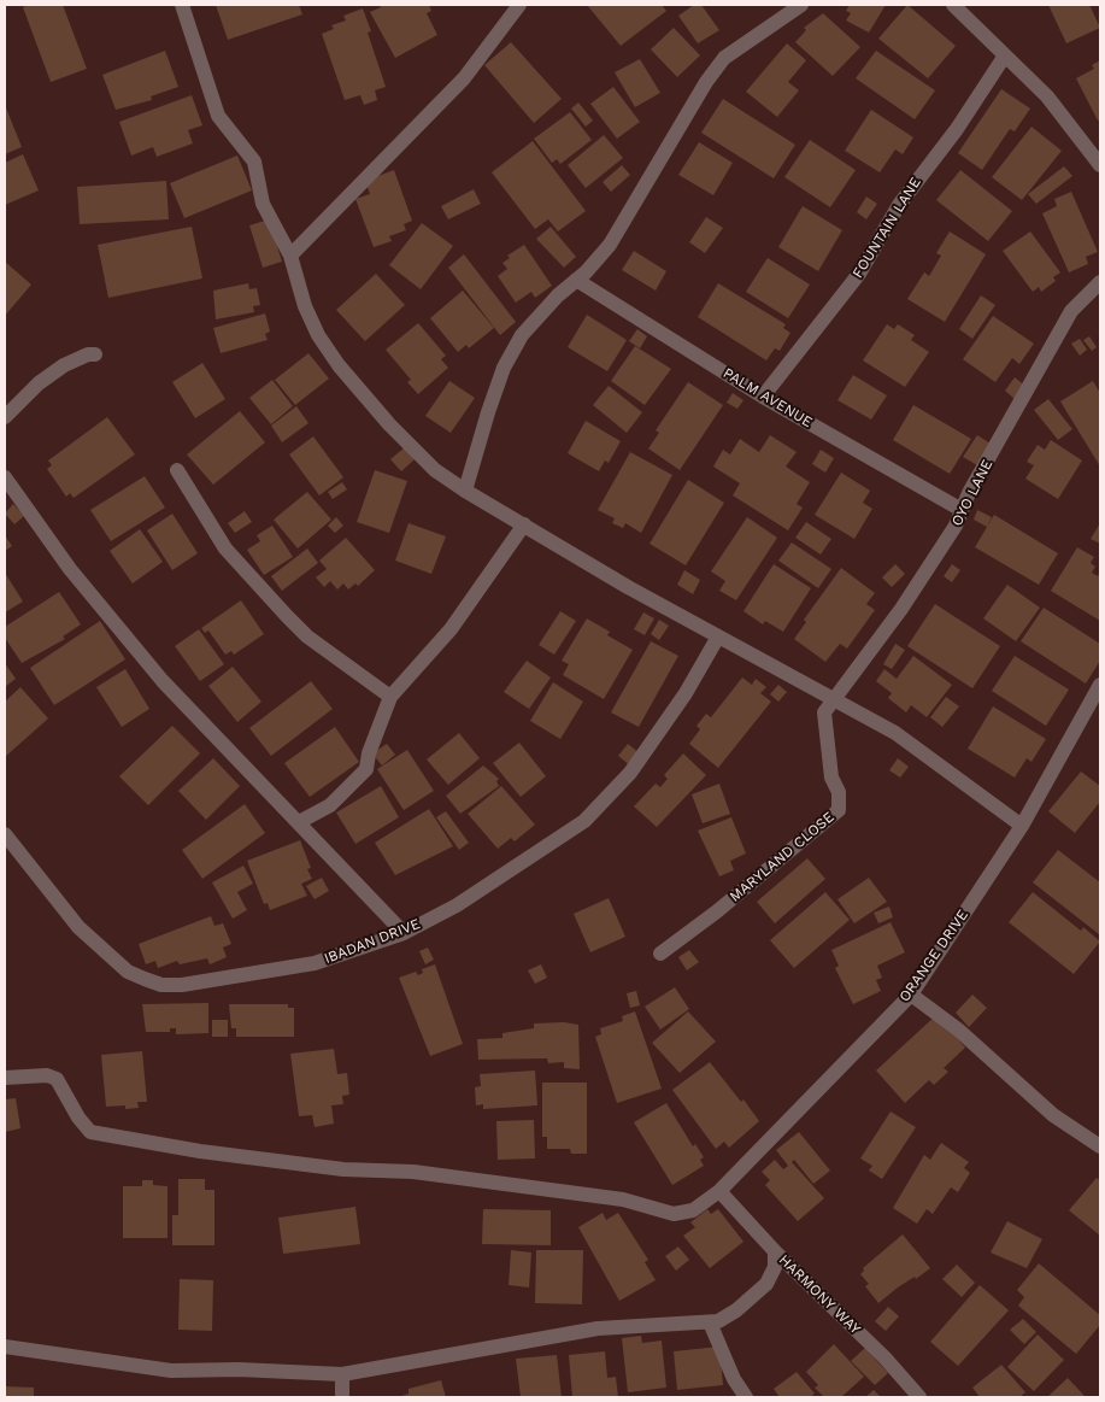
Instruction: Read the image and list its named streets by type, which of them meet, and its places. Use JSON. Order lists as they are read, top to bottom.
{
  "streets": {
    "street": [
      "FOUNTAIN LANE",
      "PALM AVENUE",
      "OYO LANE",
      "MARYLAND CLOSE",
      "IBADAN DRIVE",
      "ORANGE DRIVE",
      "HARMONY WAY"
    ]
  },
  "crossings": [
    ["FOUNTAIN LANE", "PALM AVENUE"],
    ["PALM AVENUE", "OYO LANE"],
    ["OYO LANE", "MARYLAND CLOSE"],
    ["ORANGE DRIVE", "HARMONY WAY"]
  ]
}
